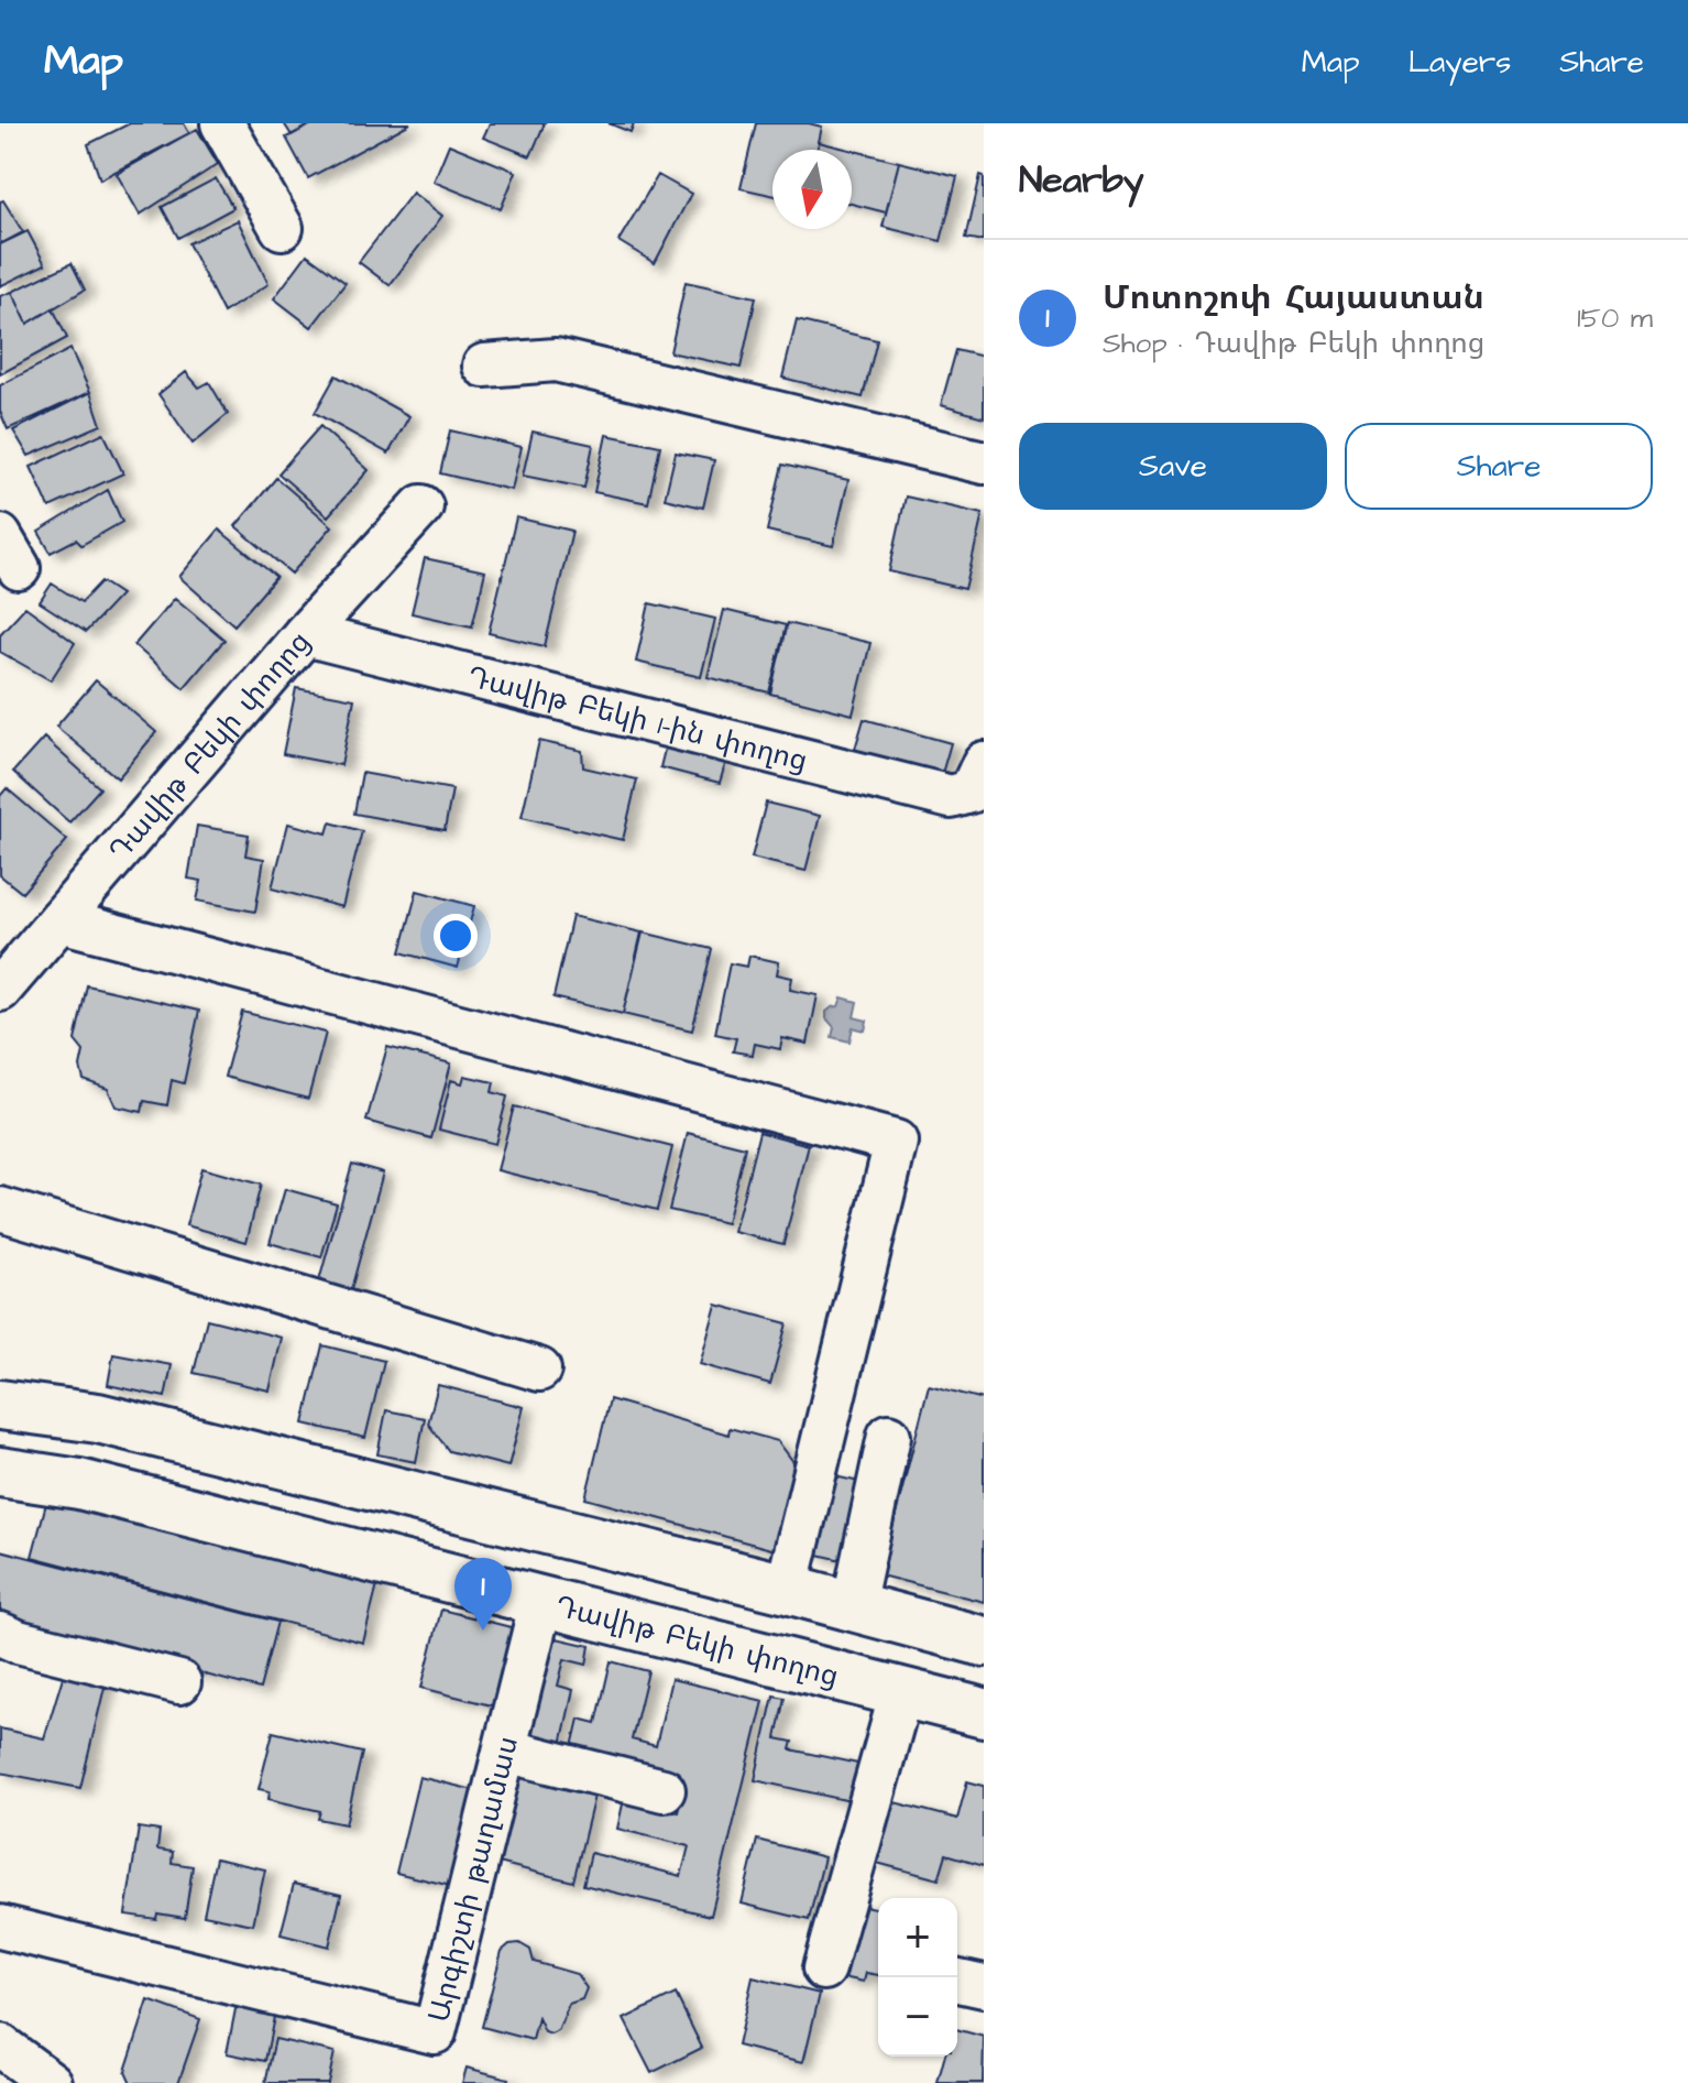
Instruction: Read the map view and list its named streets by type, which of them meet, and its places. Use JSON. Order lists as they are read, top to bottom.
{
  "streets": {
    "main road": ["Դավիթ Բեկի փողոց"],
    "street": ["Դավիթ Բեկի 1-ին փողոց", "Արգիշտի թաղամաս"]
  },
  "crossings": [
    ["Դավիթ Բեկի 1-ին փողոց", "Դավիթ Բեկի փողոց"],
    ["Դավիթ Բեկի փողոց", "Արգիշտի թաղամաս"]
  ],
  "north": "bottom",
  "page": {
    "header": "Map",
    "nav": ["Map", "Layers", "Share"],
    "heading": "Nearby",
    "list": [
      {
        "mark": "1",
        "name": "Մոտոշոփ Հայաստան",
        "note": "Shop · Դավիթ Բեկի փողոց",
        "value": "150 m"
      }
    ],
    "buttons": ["Save", "Share"],
    "pins": "1",
    "map_buttons": ["+", "−"]
  }
}
